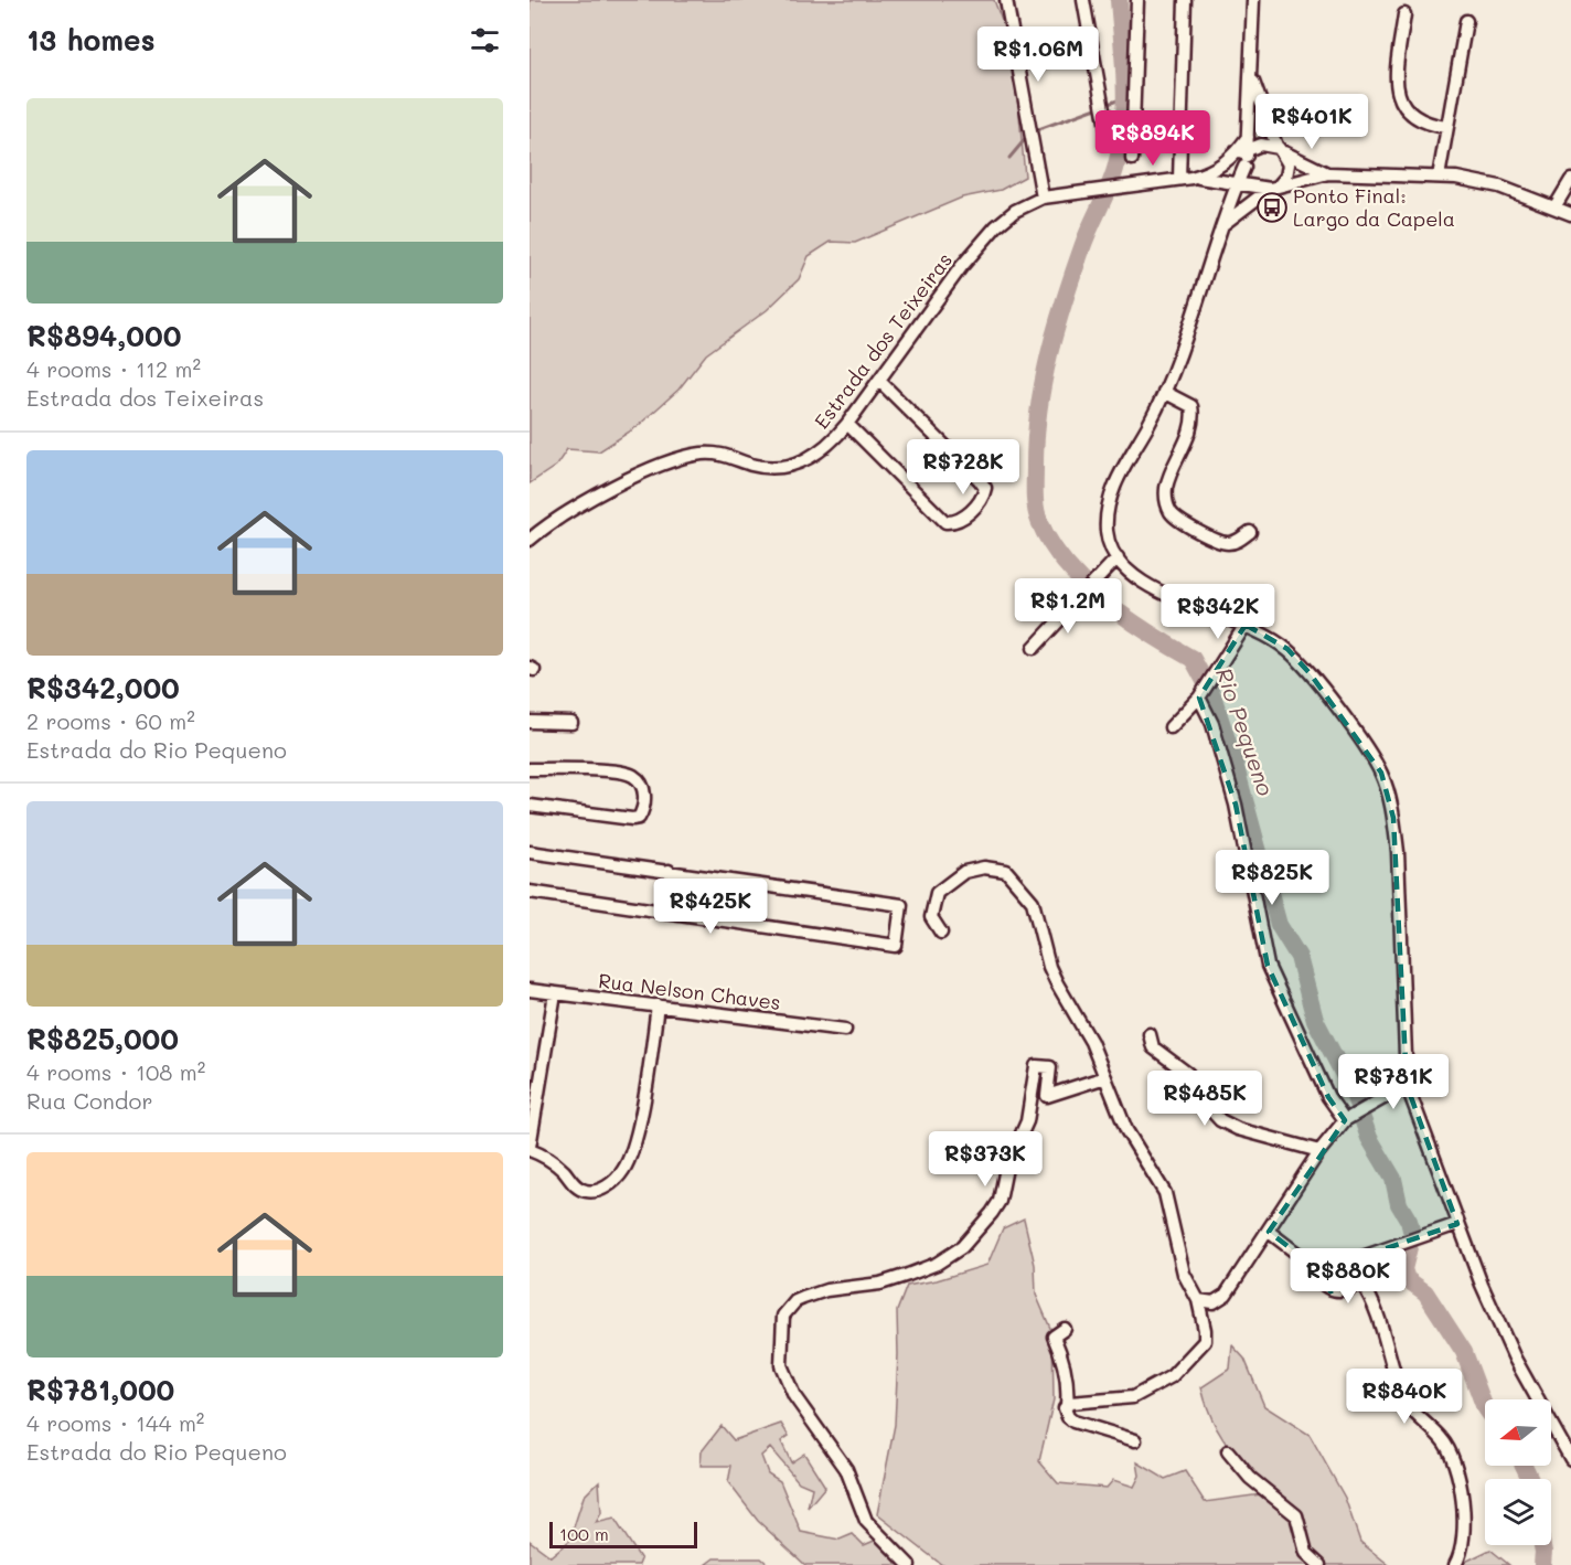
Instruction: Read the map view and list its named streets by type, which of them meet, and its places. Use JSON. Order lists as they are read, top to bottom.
{
  "streets": {
    "street": ["Estrada dos Teixeiras", "Rua Nelson Chaves"]
  },
  "water": ["Rio Pequeno"],
  "places": {
    "bus stop": ["Ponto Final: Largo da Capela"]
  },
  "scale_bar": "100 m",
  "north": "left",
  "page": {
    "heading": "13 homes",
    "price": [
      "R$1.06M",
      "R$401K",
      "R$894K",
      "R$728K",
      "R$1.2M",
      "R$342K",
      "R$825K",
      "R$425K",
      "R$781K",
      "R$485K",
      "R$373K",
      "R$880K",
      "R$840K"
    ],
    "list": [
      {
        "name": "R$894,000",
        "note": "4 rooms · 112 m² · Estrada dos Teixeiras"
      },
      {
        "name": "R$342,000",
        "note": "2 rooms · 60 m² · Estrada do Rio Pequeno"
      },
      {
        "name": "R$825,000",
        "note": "4 rooms · 108 m² · Rua Condor"
      },
      {
        "name": "R$781,000",
        "note": "4 rooms · 144 m² · Estrada do Rio Pequeno"
      }
    ],
    "scale": "100 m"
  }
}
